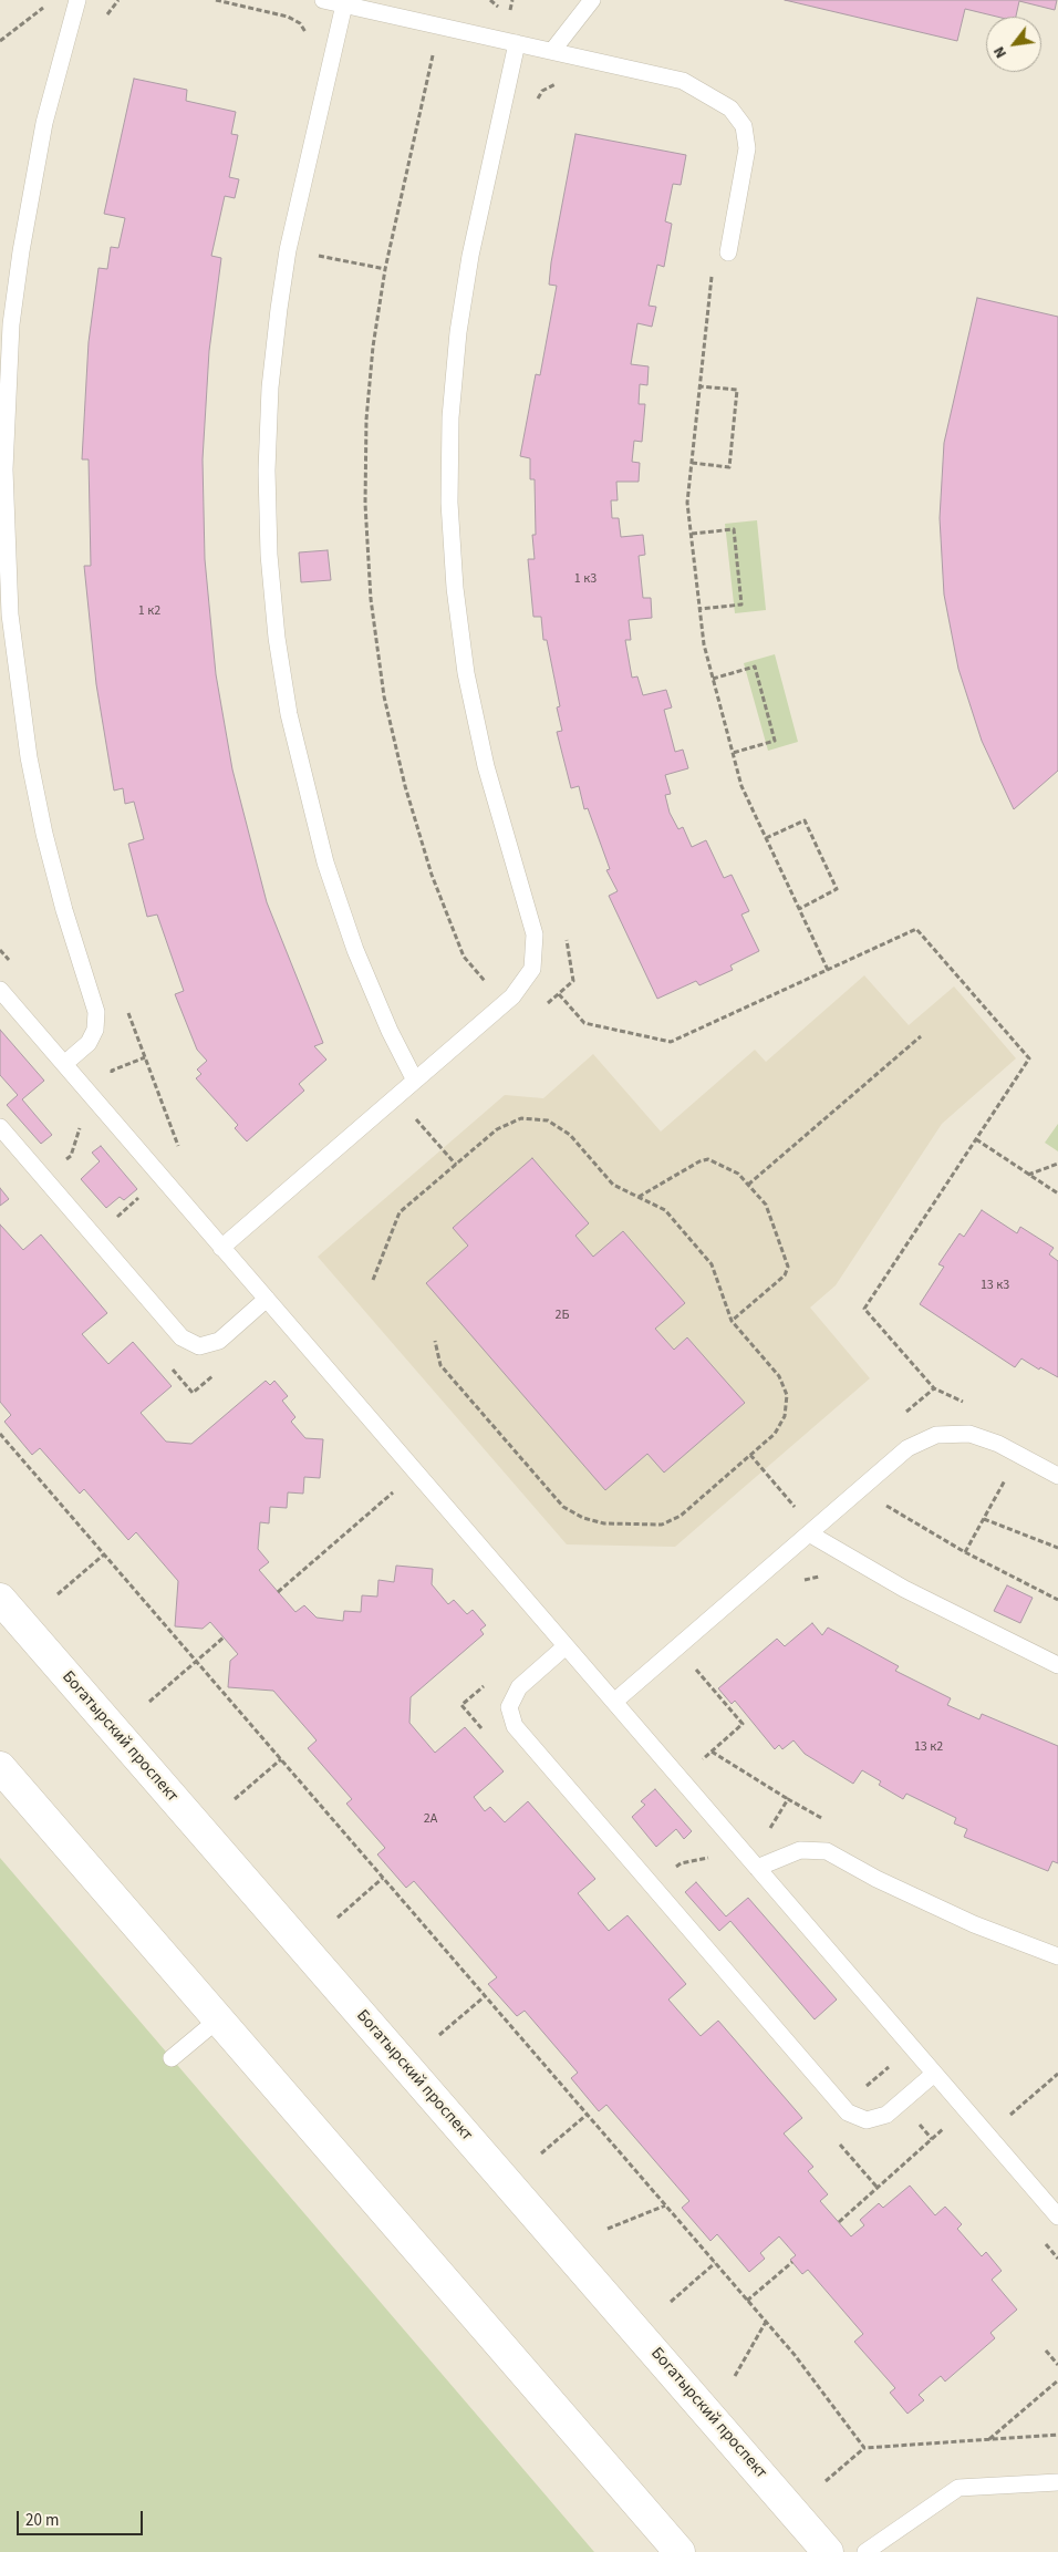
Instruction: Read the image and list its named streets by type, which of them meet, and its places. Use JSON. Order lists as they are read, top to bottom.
{
  "streets": {
    "main road": ["Богатырский проспект"]
  },
  "house_numbers": [
    "1 к3",
    "1 к2",
    "13 к3",
    "2Б",
    "13 к2",
    "2А"
  ],
  "scale_bar": "20 m",
  "north": "bottom left"
}
